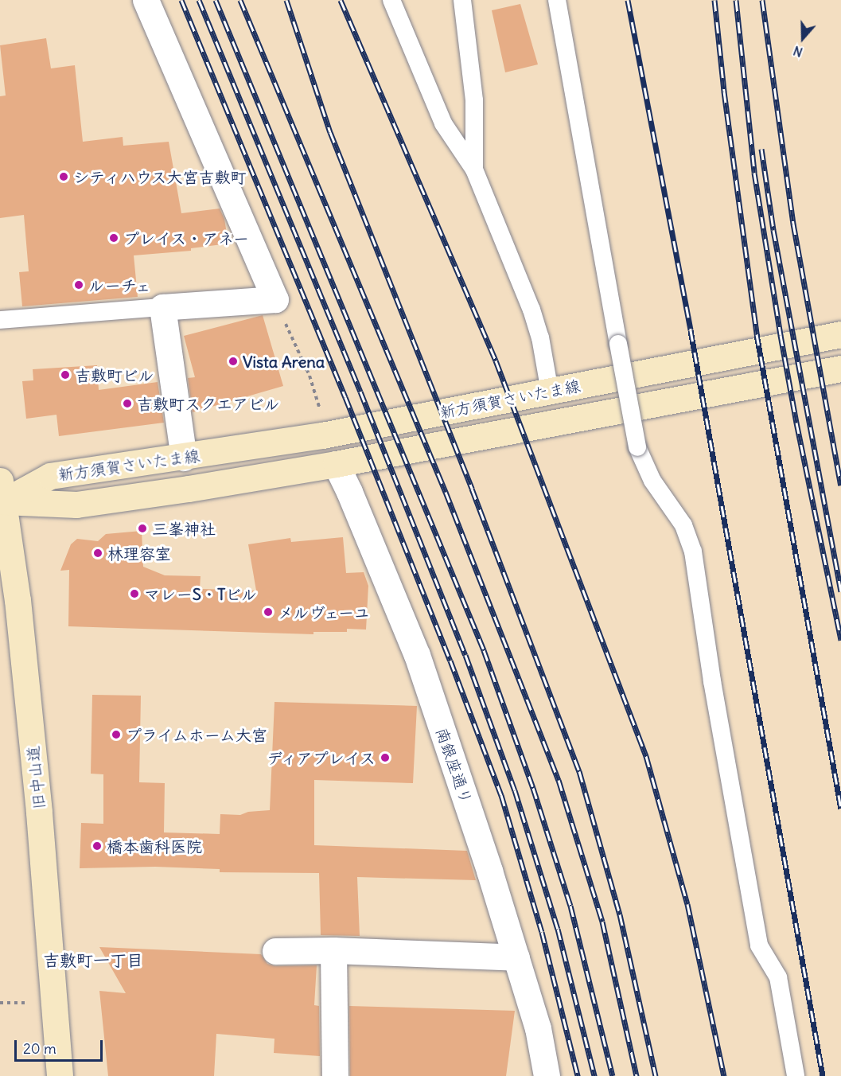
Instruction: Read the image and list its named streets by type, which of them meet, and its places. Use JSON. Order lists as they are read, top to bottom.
{
  "streets": {
    "main road": ["新方須賀さいたま線", "旧中山道"],
    "street": ["南銀座通り"]
  },
  "crossings": [
    ["新方須賀さいたま線", "南銀座通り"],
    ["新方須賀さいたま線", "旧中山道"]
  ],
  "districts": ["吉敷町一丁目"],
  "places": [
    "シティハウス大宮吉敷町",
    "プレイス・アネー",
    "ルーチェ",
    "Vista Arena",
    "吉敷町ビル",
    "吉敷町スクエアビル",
    "三峯神社",
    "林理容室",
    "マレーS・Tビル",
    "メルヴェーユ",
    "プライムホーム大宮",
    "ディアプレイス",
    "橋本歯科医院"
  ],
  "scale_bar": "20 m",
  "north": "bottom"
}
